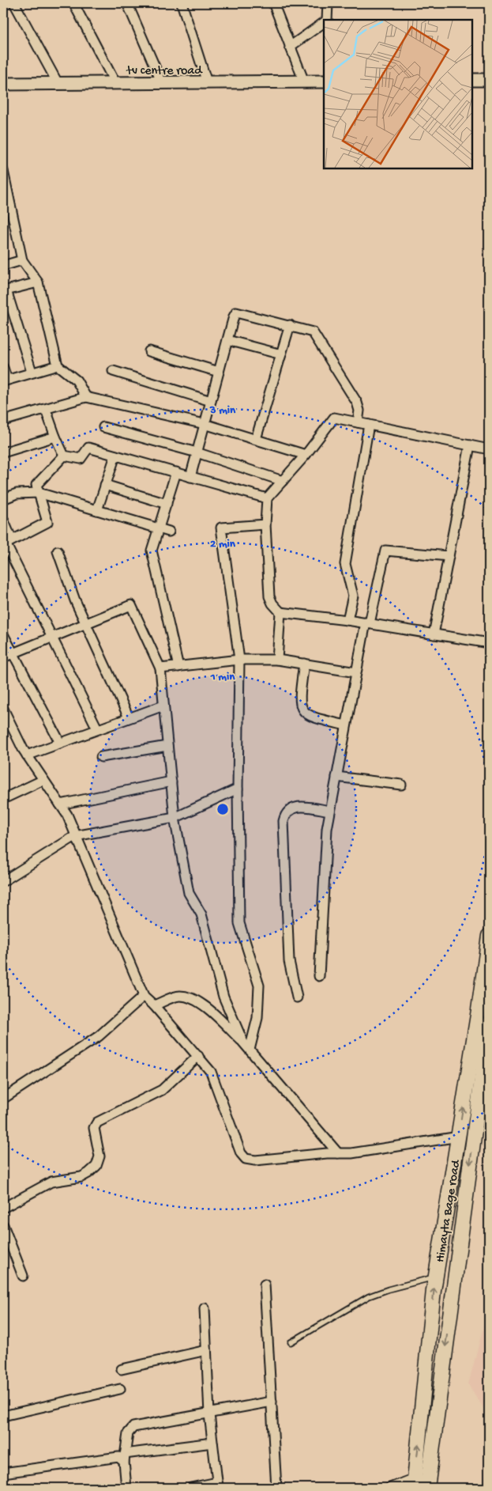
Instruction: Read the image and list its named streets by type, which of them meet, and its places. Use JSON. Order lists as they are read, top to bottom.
{
  "streets": {
    "main road": ["tv centre road", "Himayta Bage road"]
  },
  "rings": ["3 min", "2 min", "1 min"]
}
